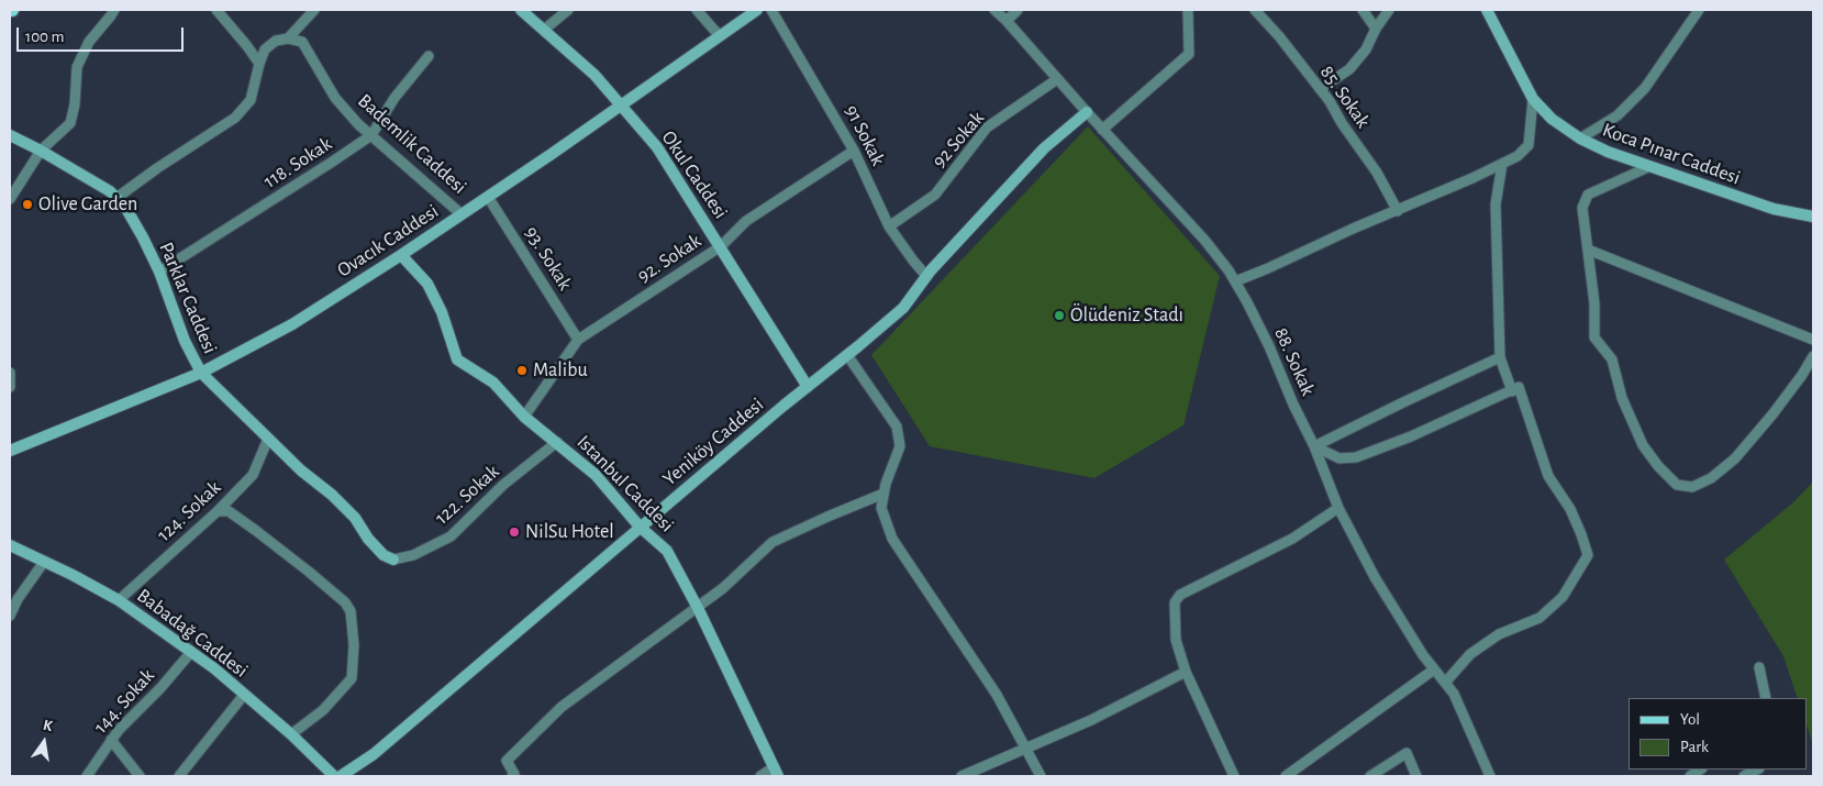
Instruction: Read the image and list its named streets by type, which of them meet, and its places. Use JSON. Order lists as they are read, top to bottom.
{
  "streets": {
    "street": [
      "85. Sokak",
      "91 Sokak",
      "92 Sokak",
      "Bademlik Caddesi",
      "Koca Pınar Caddesi",
      "118. Sokak",
      "Okul Caddesi",
      "Ovacık Caddesi",
      "93. Sokak",
      "92. Sokak",
      "Parklar Caddesi",
      "88. Sokak",
      "Yeniköy Caddesi",
      "Istanbul Caddesi",
      "122. Sokak",
      "124. Sokak",
      "Babadağ Caddesi",
      "144. Sokak"
    ]
  },
  "crossings": [
    ["91 Sokak", "92 Sokak"],
    ["91 Sokak", "92. Sokak"],
    ["91 Sokak", "Yeniköy Caddesi"],
    ["92 Sokak", "88. Sokak"],
    ["Bademlik Caddesi", "118. Sokak"],
    ["Bademlik Caddesi", "Ovacık Caddesi"],
    ["118. Sokak", "Parklar Caddesi"],
    ["Okul Caddesi", "Ovacık Caddesi"],
    ["Okul Caddesi", "92. Sokak"],
    ["Okul Caddesi", "Yeniköy Caddesi"],
    ["Ovacık Caddesi", "93. Sokak"],
    ["Ovacık Caddesi", "Parklar Caddesi"],
    ["Ovacık Caddesi", "Istanbul Caddesi"],
    ["93. Sokak", "92. Sokak"],
    ["92. Sokak", "Istanbul Caddesi"],
    ["Parklar Caddesi", "122. Sokak"],
    ["Parklar Caddesi", "124. Sokak"],
    ["88. Sokak", "Yeniköy Caddesi"],
    ["Yeniköy Caddesi", "Istanbul Caddesi"],
    ["Istanbul Caddesi", "122. Sokak"],
    ["124. Sokak", "Babadağ Caddesi"],
    ["Babadağ Caddesi", "144. Sokak"]
  ],
  "places": [
    "Olive Garden",
    "Ölüdeniz Stadı",
    "Malibu",
    "NilSu Hotel"
  ],
  "legend": ["Yol", "Park"],
  "scale_bar": "100 m",
  "north": "top"
}
